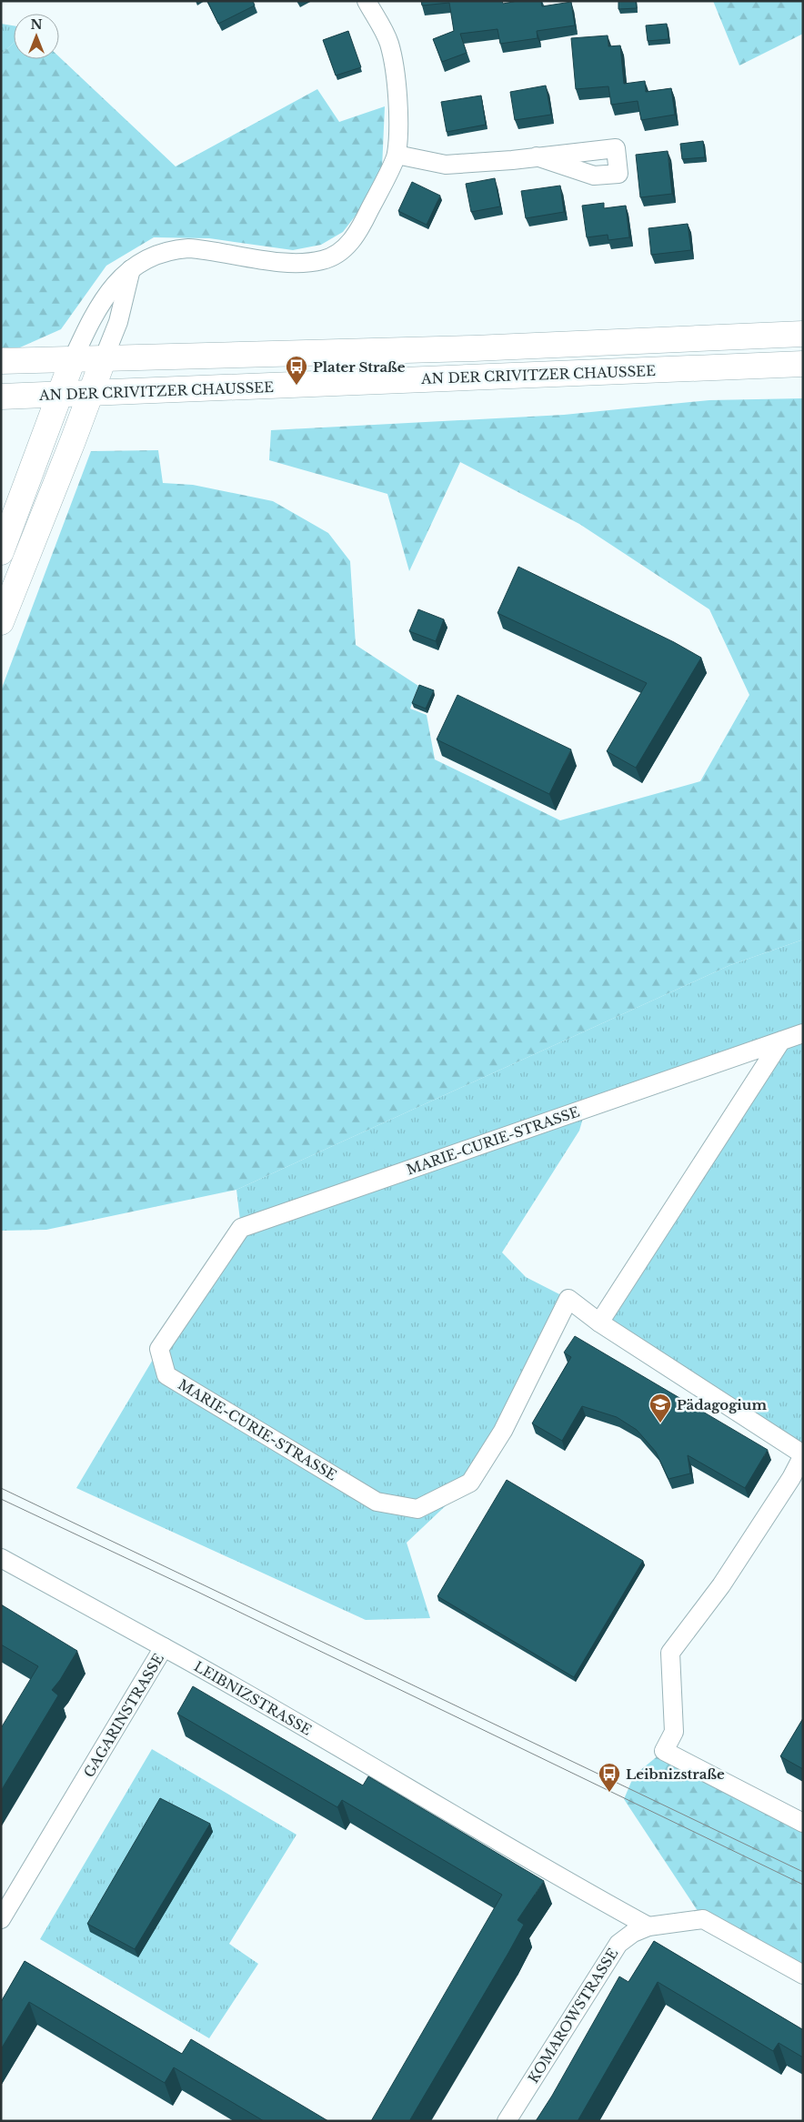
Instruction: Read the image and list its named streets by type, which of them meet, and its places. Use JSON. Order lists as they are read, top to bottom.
{
  "streets": {
    "main road": ["AN DER CRIVITZER CHAUSSEE"],
    "street": [
      "MARIE-CURIE-STRASSE",
      "LEIBNIZSTRASSE",
      "GAGARINSTRASSE",
      "KOMAROWSTRASSE"
    ]
  },
  "crossings": [
    ["LEIBNIZSTRASSE", "GAGARINSTRASSE"],
    ["LEIBNIZSTRASSE", "KOMAROWSTRASSE"]
  ],
  "places": {
    "bus stop": ["Plater Straße", "Leibnizstraße"],
    "school or university": ["Pädagogium"]
  },
  "north": "top"
}
